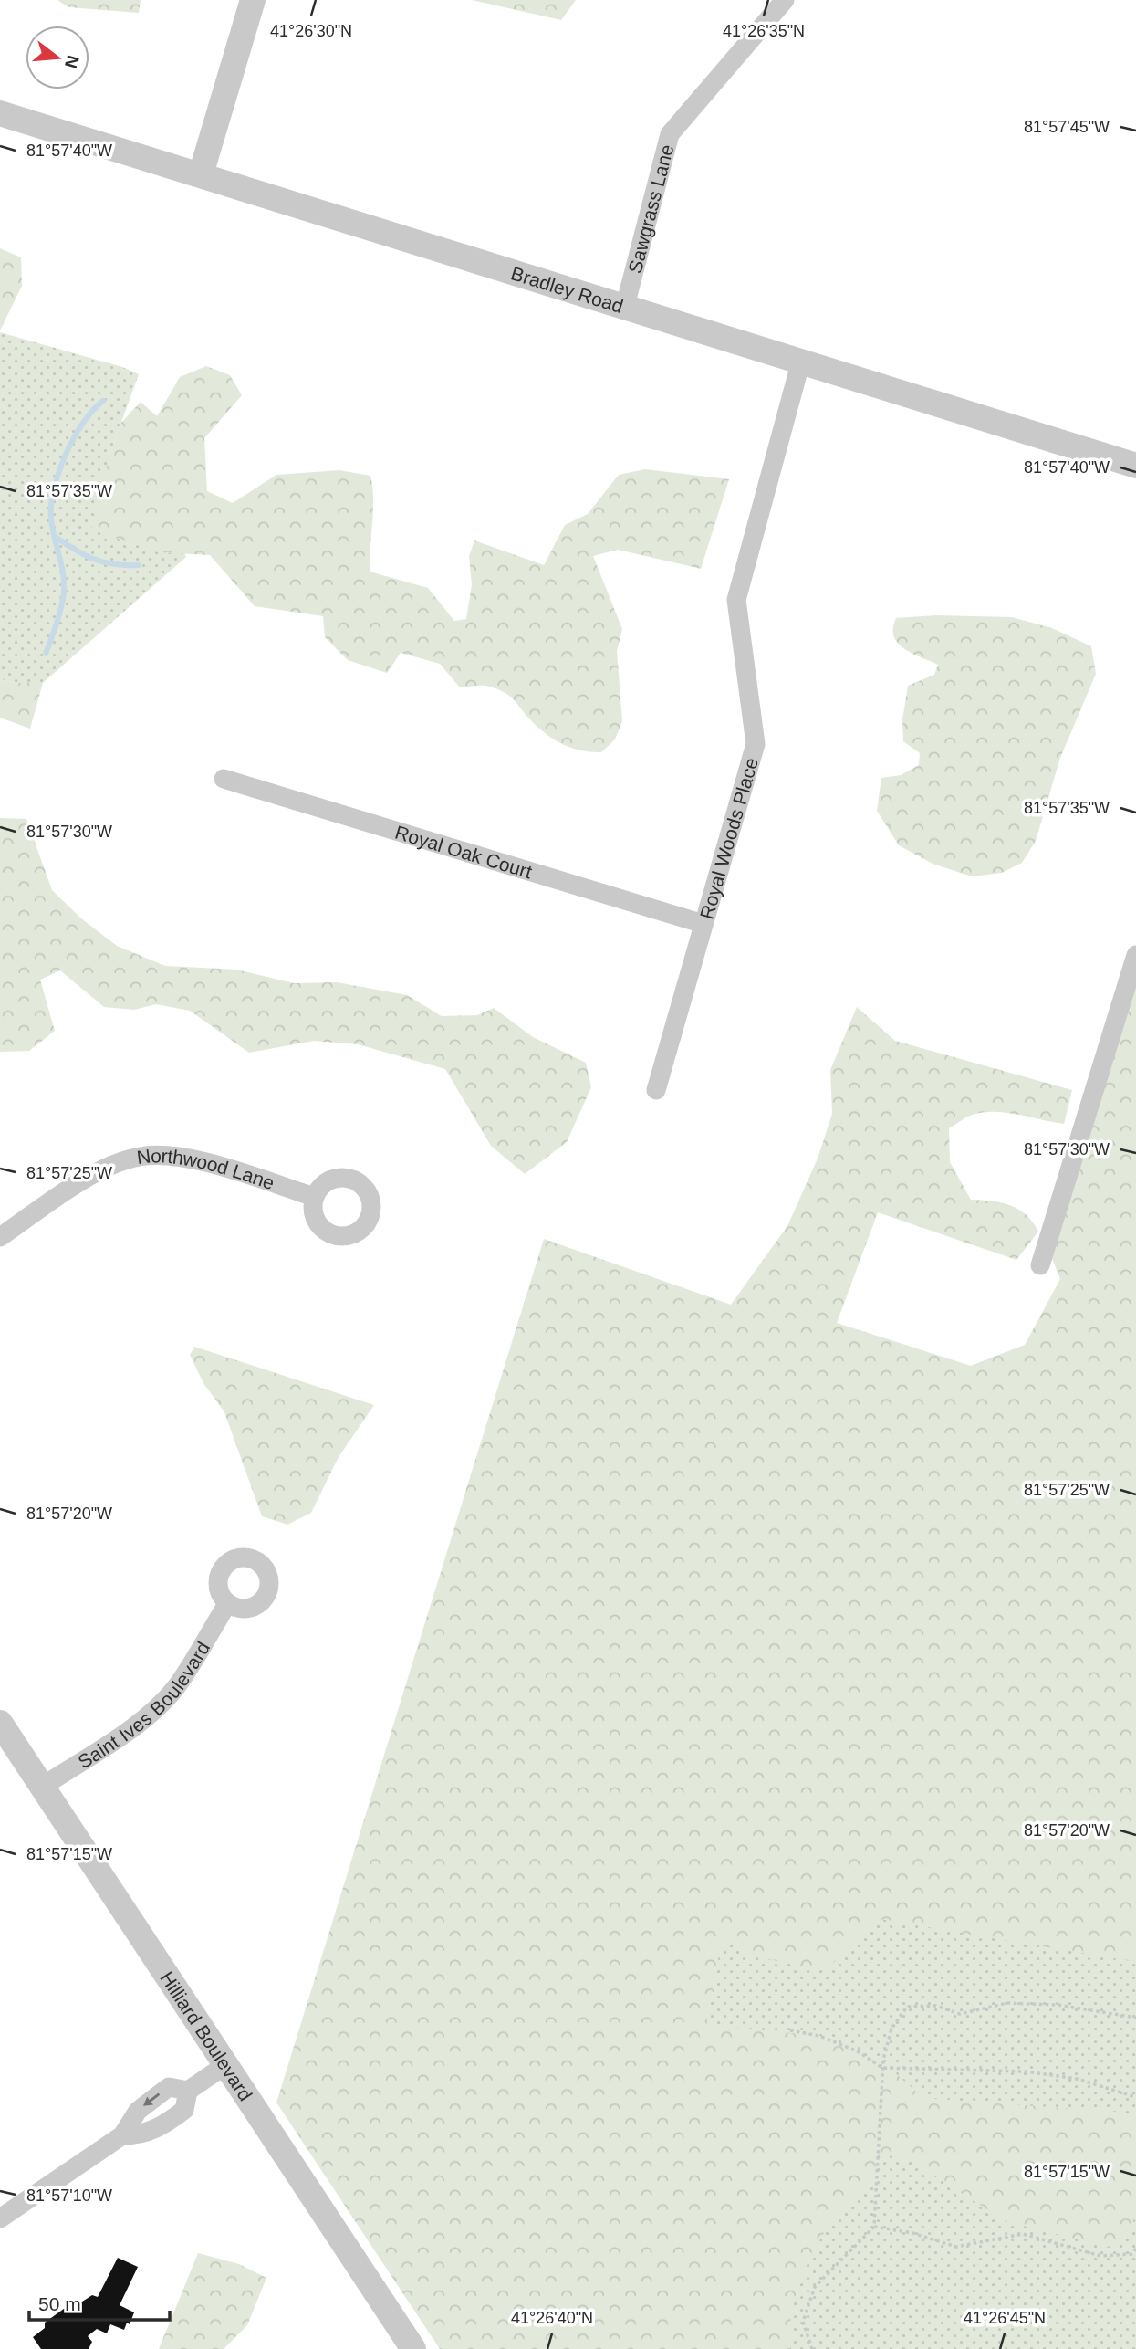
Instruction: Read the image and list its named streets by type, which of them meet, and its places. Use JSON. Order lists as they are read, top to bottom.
{
  "streets": {
    "street": [
      "Sawgrass Lane",
      "Bradley Road",
      "Royal Woods Place",
      "Royal Oak Court",
      "Northwood Lane",
      "Saint Ives Boulevard",
      "Hilliard Boulevard"
    ]
  },
  "crossings": [
    ["Sawgrass Lane", "Bradley Road"],
    ["Bradley Road", "Royal Woods Place"],
    ["Royal Woods Place", "Royal Oak Court"],
    ["Saint Ives Boulevard", "Hilliard Boulevard"]
  ],
  "scale_bar": "50 m",
  "north": "right",
  "coordinates": [
    "41°26'30\"N",
    "41°26'35\"N",
    "81°57'45\"W",
    "81°57'40\"W",
    "81°57'35\"W",
    "81°57'30\"W",
    "81°57'25\"W",
    "81°57'20\"W",
    "81°57'15\"W",
    "81°57'10\"W",
    "41°26'40\"N",
    "41°26'45\"N"
  ]
}
